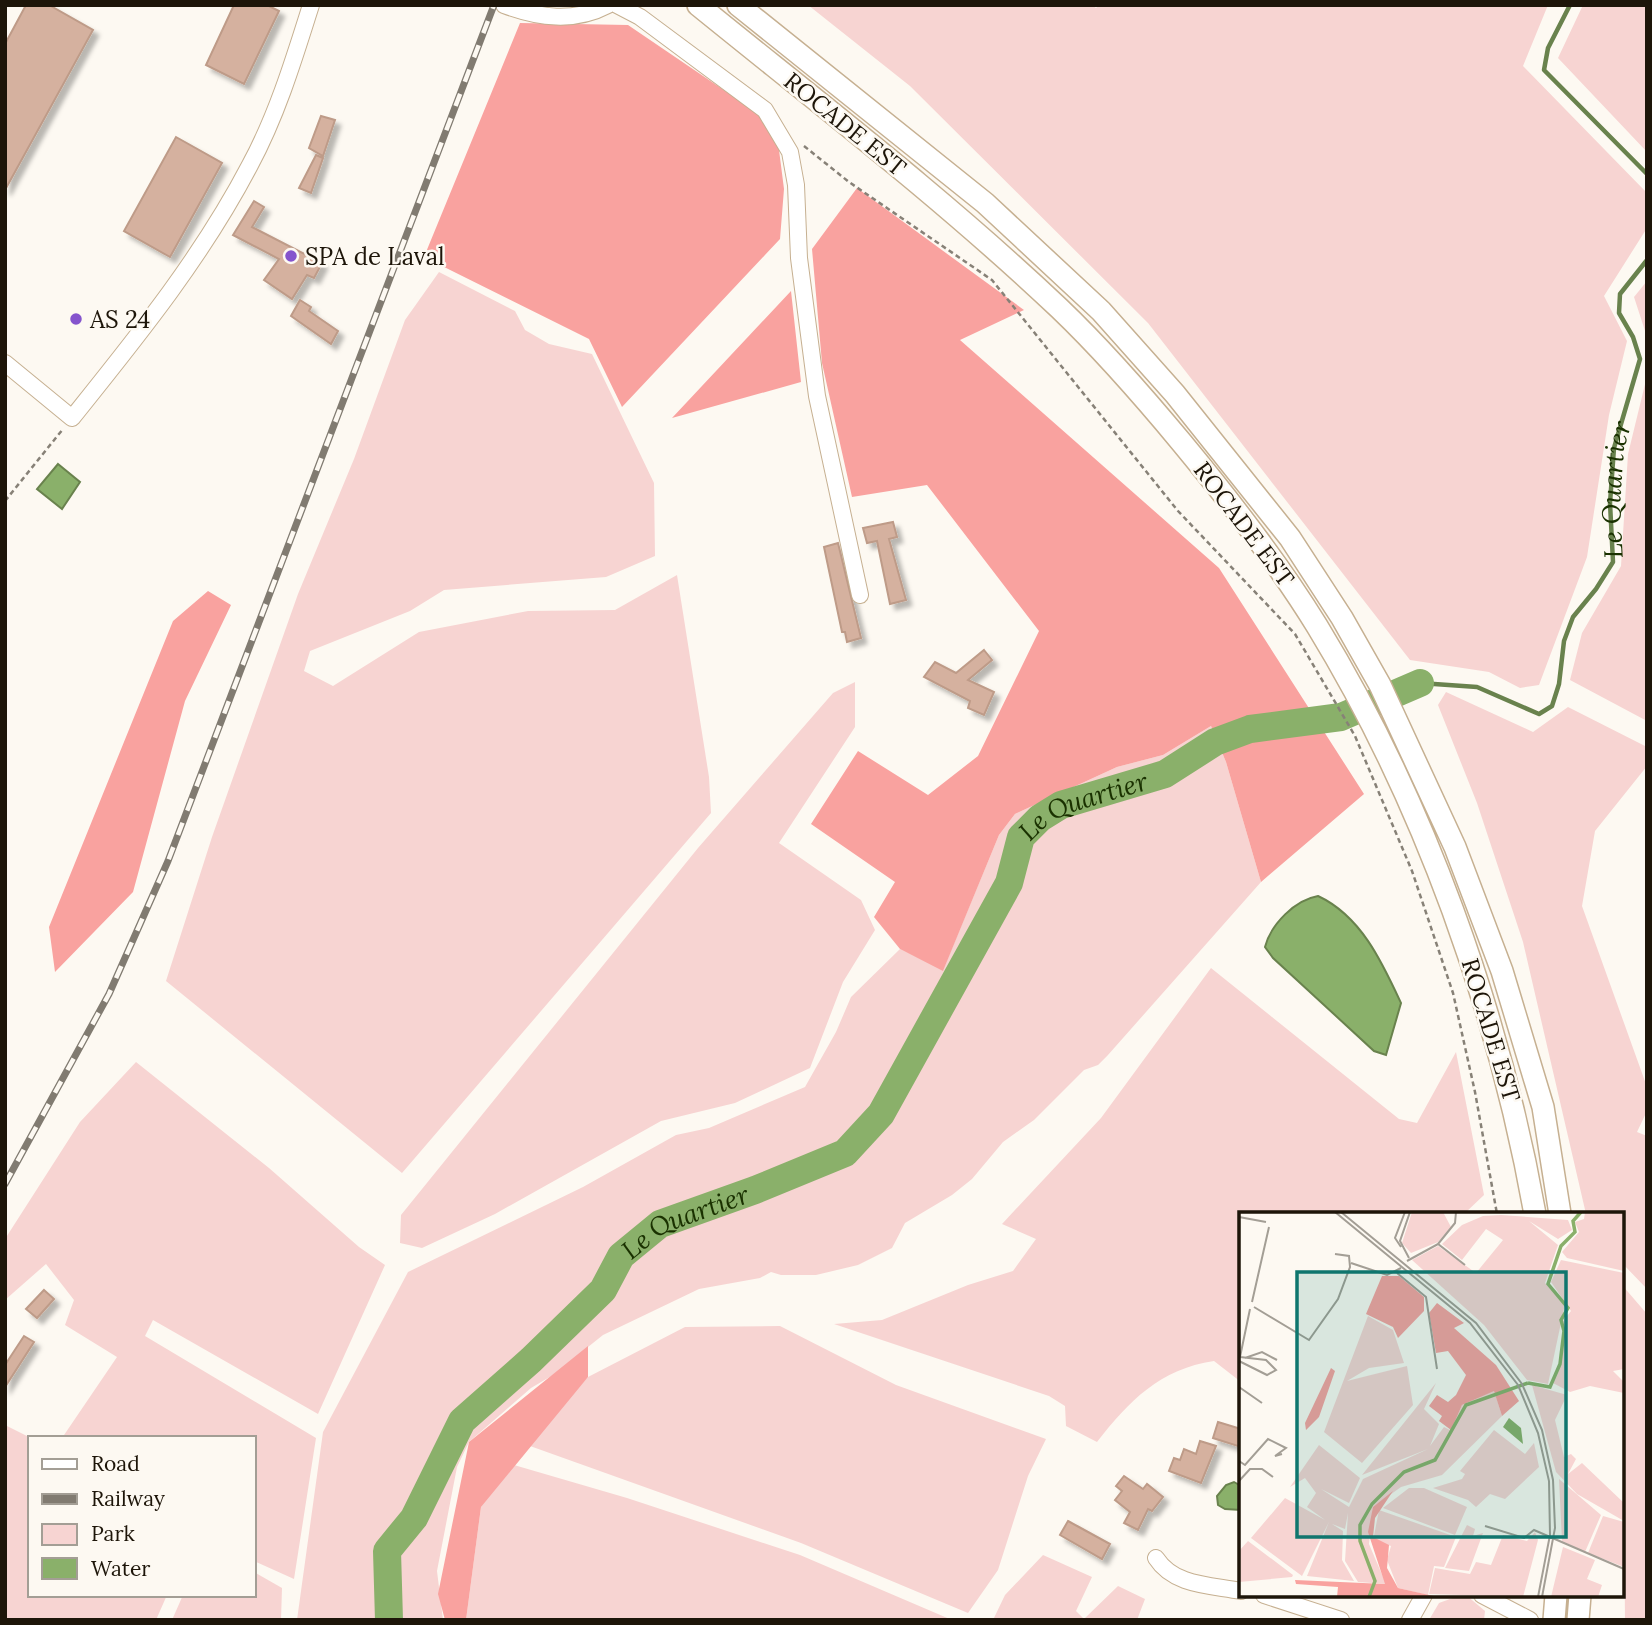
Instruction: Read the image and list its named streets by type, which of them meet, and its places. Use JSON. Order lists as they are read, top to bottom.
{
  "streets": {
    "main road": ["ROCADE EST"]
  },
  "water": ["Le Quartier"],
  "places": ["SPA de Laval", "AS 24"],
  "legend": [
    "Road",
    "Railway",
    "Park",
    "Water"
  ]
}
